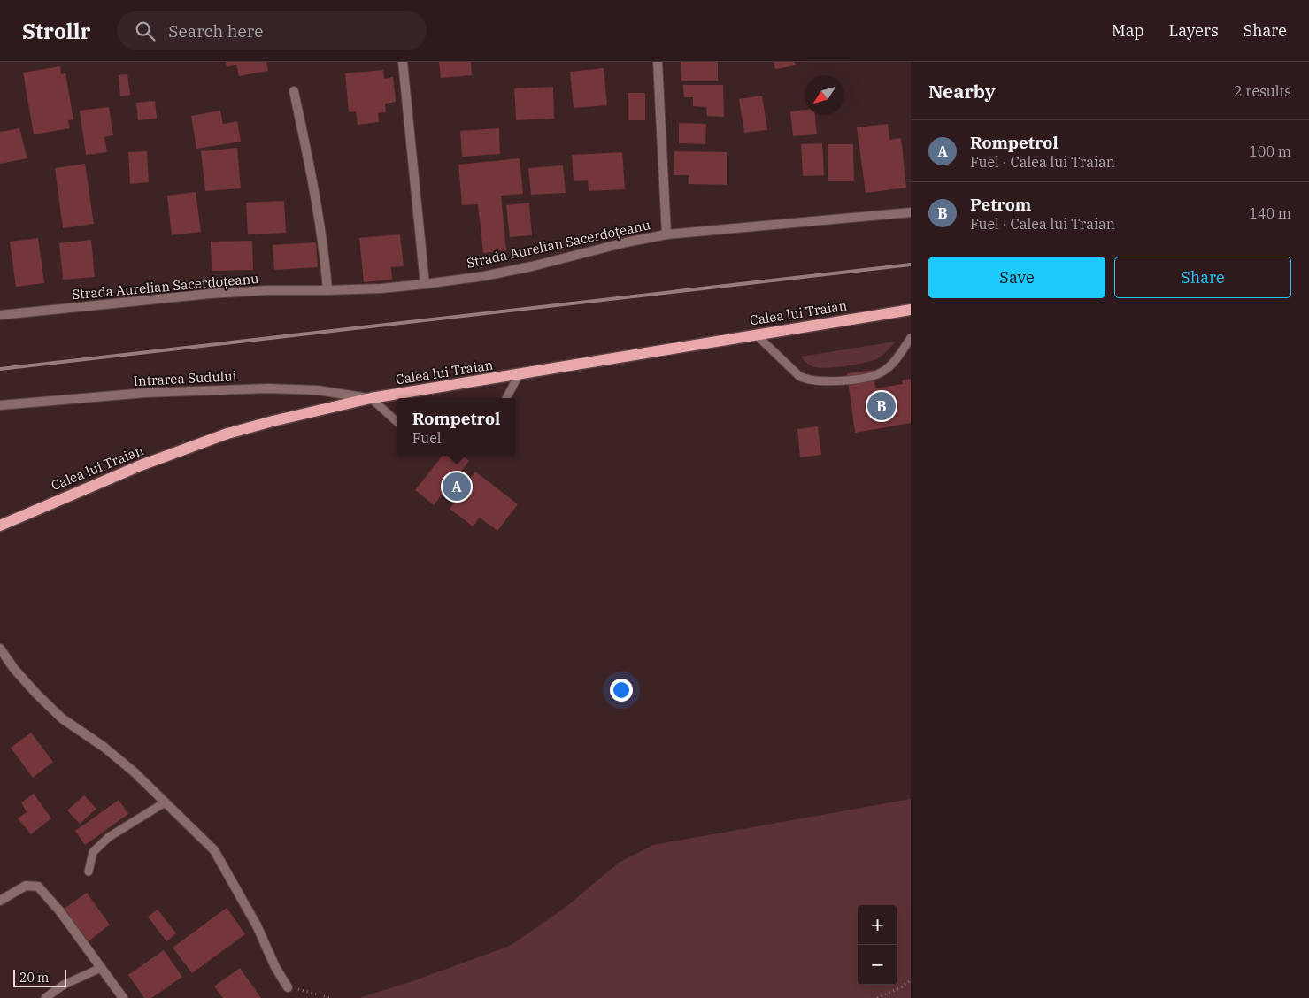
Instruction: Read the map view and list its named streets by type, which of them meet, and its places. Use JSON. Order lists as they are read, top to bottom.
{
  "streets": {
    "main road": ["Calea lui Traian"],
    "street": ["Strada Aurelian Sacerdoțeanu", "Intrarea Sudului"]
  },
  "crossings": [
    ["Calea lui Traian", "Intrarea Sudului"]
  ],
  "scale_bar": "20 m",
  "north": "bottom left",
  "page": {
    "header": "Strollr",
    "search": "Search here",
    "nav": ["Map", "Layers", "Share"],
    "heading": ["Nearby", "2 results"],
    "list": [
      {
        "mark": "A",
        "name": "Rompetrol",
        "note": "Fuel · Calea lui Traian",
        "value": "100 m"
      },
      {
        "mark": "B",
        "name": "Petrom",
        "note": "Fuel · Calea lui Traian",
        "value": "140 m"
      }
    ],
    "buttons": ["Save", "Share"],
    "pins": ["B", "A"],
    "popup": ["Rompetrol", "Fuel"],
    "map_buttons": ["+", "−"],
    "scale": "20 m"
  }
}
